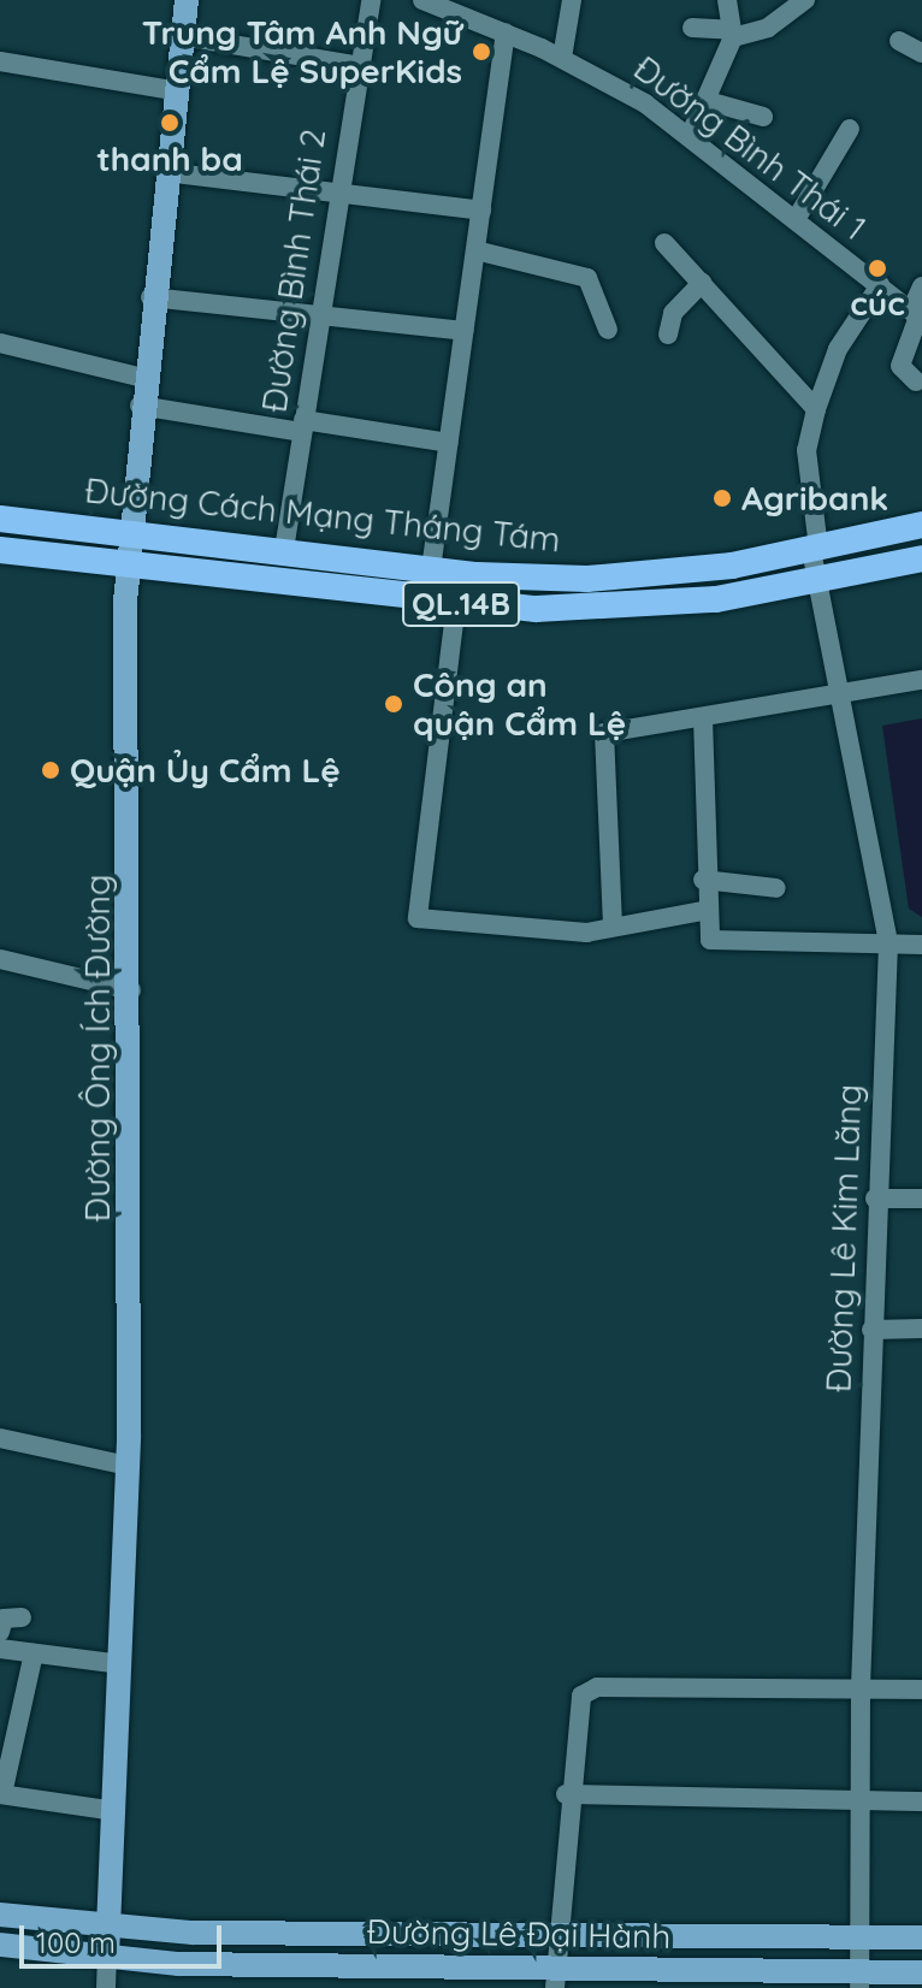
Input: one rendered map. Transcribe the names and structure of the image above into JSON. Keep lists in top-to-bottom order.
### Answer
{
  "streets": {
    "highway": ["Đường Cách Mạng Tháng Tám", "QL.14B"],
    "main road": ["Đường Ông Ích Đường", "Đường Lê Đại Hành"],
    "street": ["Đường Bình Thái 1", "Đường Bình Thái 2", "Đường Lê Kim Lăng"]
  },
  "crossings": [
    ["Đường Bình Thái 1", "Đường Lê Kim Lăng"],
    ["Đường Bình Thái 2", "Đường Cách Mạng Tháng Tám"],
    ["Đường Cách Mạng Tháng Tám", "Đường Ông Ích Đường"],
    ["Đường Cách Mạng Tháng Tám", "Đường Lê Kim Lăng"],
    ["Đường Ông Ích Đường", "Đường Lê Đại Hành"],
    ["Đường Lê Kim Lăng", "Đường Lê Đại Hành"]
  ],
  "places": [
    "Trung Tâm Anh Ngữ Cẩm Lệ SuperKids",
    "thanh ba",
    "cúc",
    "Agribank",
    "Công an quận Cẩm Lệ",
    "Quận Ủy Cẩm Lệ"
  ],
  "scale_bar": "100 m"
}
